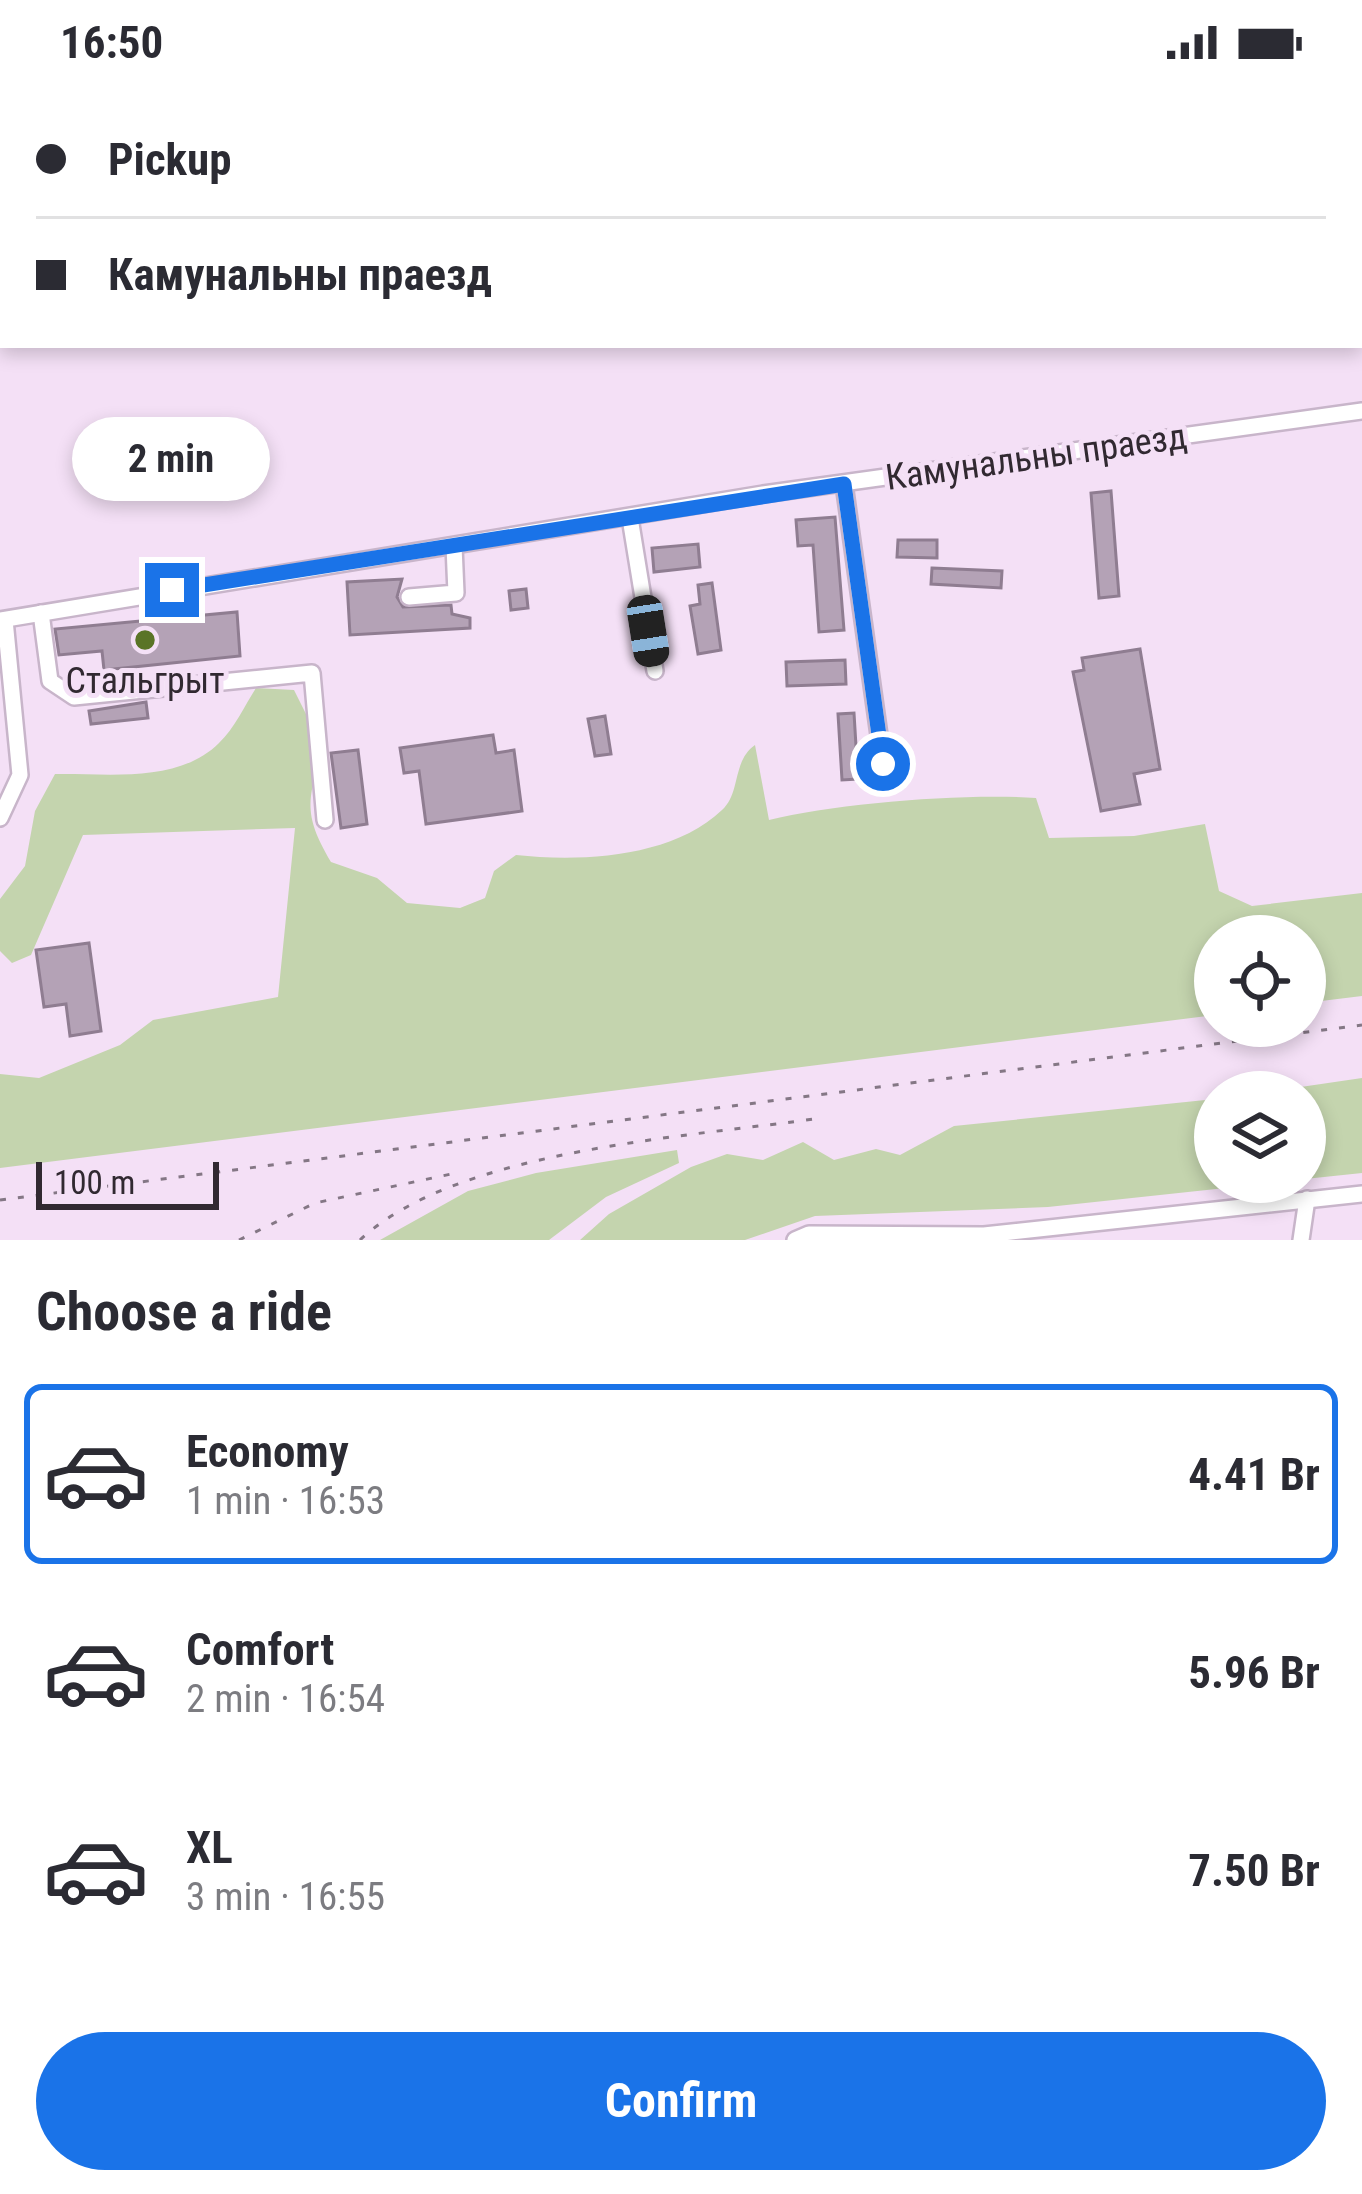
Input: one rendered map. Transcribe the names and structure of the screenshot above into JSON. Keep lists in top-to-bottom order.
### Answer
{
  "streets": {
    "street": ["Камунальны праезд"]
  },
  "places": ["Стальгрыт"],
  "scale_bar": "100 m",
  "page": {
    "status": "16:50",
    "banner": ["Pickup", "Камунальны праезд"],
    "bubble": "2 min",
    "scale": "100 m",
    "heading": "Choose a ride",
    "list": [
      {
        "name": "Economy",
        "note": "1 min · 16:53",
        "value": "4.41 Br"
      },
      {
        "name": "Comfort",
        "note": "2 min · 16:54",
        "value": "5.96 Br"
      },
      {
        "name": "XL",
        "note": "3 min · 16:55",
        "value": "7.50 Br"
      }
    ],
    "buttons": "Confirm"
  }
}
